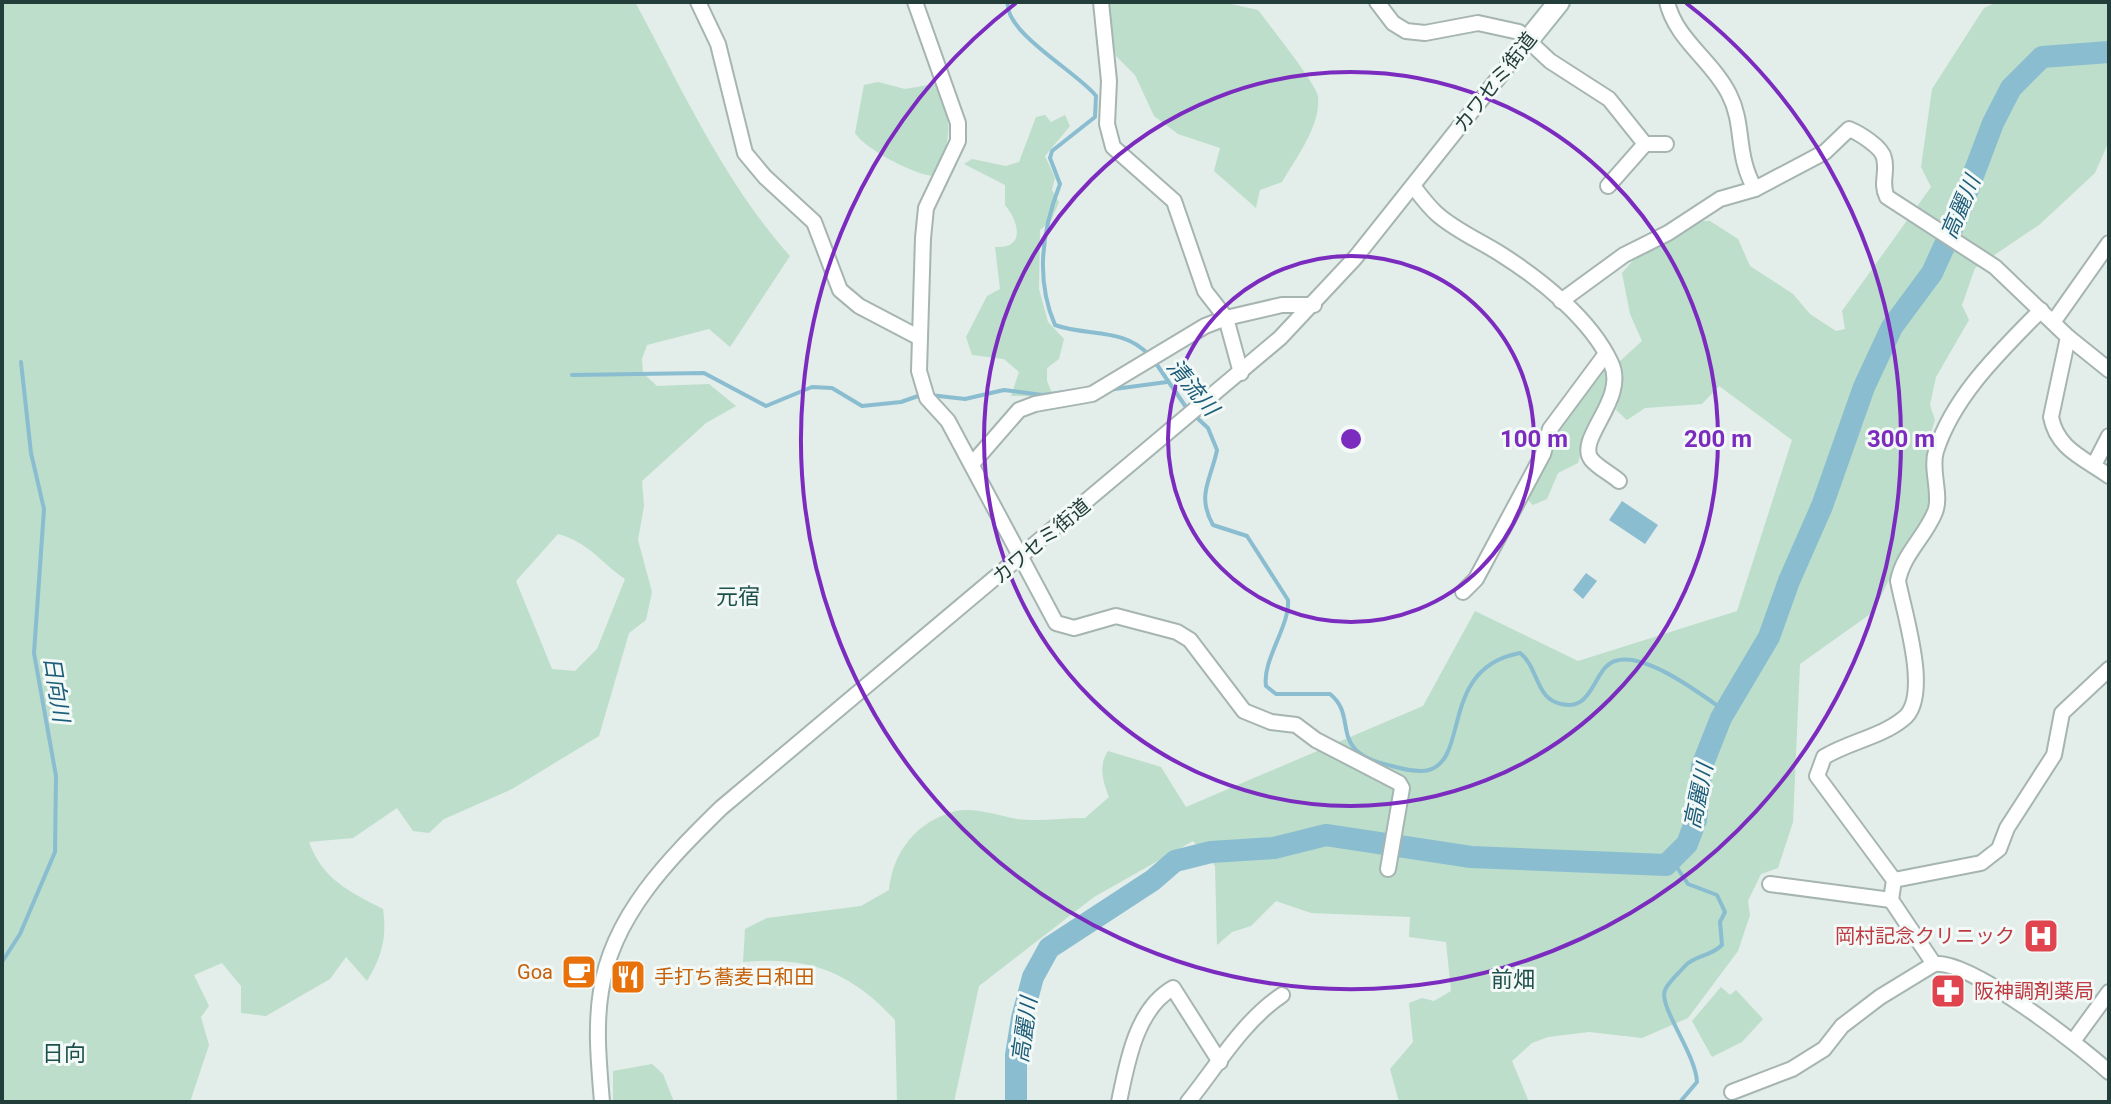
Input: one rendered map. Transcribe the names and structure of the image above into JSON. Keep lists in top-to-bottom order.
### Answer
{
  "streets": {
    "street": ["カワセミ街道"]
  },
  "districts": ["元宿", "前畑", "日向"],
  "water": ["高麗川", "清流川", "日向川"],
  "places": {
    "hospital": ["岡村記念クリニック"],
    "cafe": ["Goa"],
    "restaurant": ["手打ち蕎麦日和田"],
    "pharmacy": ["阪神調剤薬局"]
  },
  "rings": ["100 m", "200 m", "300 m"]
}
